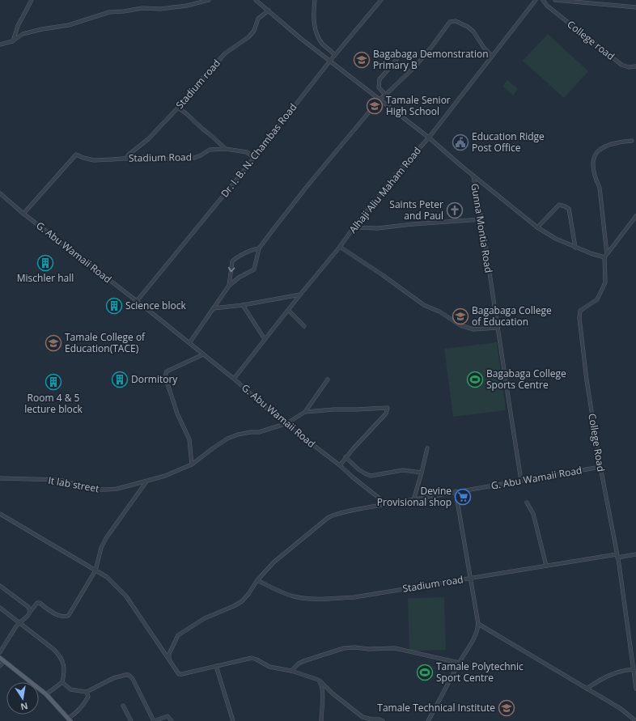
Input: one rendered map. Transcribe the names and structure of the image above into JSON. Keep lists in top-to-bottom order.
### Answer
{
  "streets": {
    "street": [
      "College road",
      "Stadium road",
      "Dr. I. B. N. Chambas Road",
      "Stadium Road",
      "Alhaji Aliu Maham Road",
      "Gunna Montia Road",
      "G. Abu Wamaii Road",
      "College Road",
      "It lab street"
    ]
  },
  "crossings": [
    ["Stadium road", "Stadium Road"],
    ["Stadium road", "Gunna Montia Road"],
    ["Stadium road", "College Road"],
    ["Dr. I. B. N. Chambas Road", "Stadium Road"],
    ["Dr. I. B. N. Chambas Road", "Gunna Montia Road"],
    ["Dr. I. B. N. Chambas Road", "G. Abu Wamaii Road"],
    ["Stadium Road", "G. Abu Wamaii Road"],
    ["Alhaji Aliu Maham Road", "Gunna Montia Road"],
    ["Alhaji Aliu Maham Road", "G. Abu Wamaii Road"],
    ["Gunna Montia Road", "G. Abu Wamaii Road"],
    ["G. Abu Wamaii Road", "College Road"],
    ["G. Abu Wamaii Road", "It lab street"]
  ],
  "places": {
    "school or university": [
      "Bagabaga Demonstration Primary B",
      "Tamale Senior High School",
      "Bagabaga College of Education",
      "Tamale College of Education(TACE)",
      "Tamale Technical Institute"
    ],
    "public building": ["Education Ridge Post Office"],
    "church": ["Saints Peter and Paul"],
    "building": [
      "Mischler hall",
      "Science block",
      "Dormitory",
      "Room 4 & 5 lecture block"
    ],
    "sports": ["Bagabaga College Sports Centre", "Tamale Polytechnic Sport Centre"],
    "supermarket": ["Devine Provisional shop"]
  },
  "north": "bottom"
}
